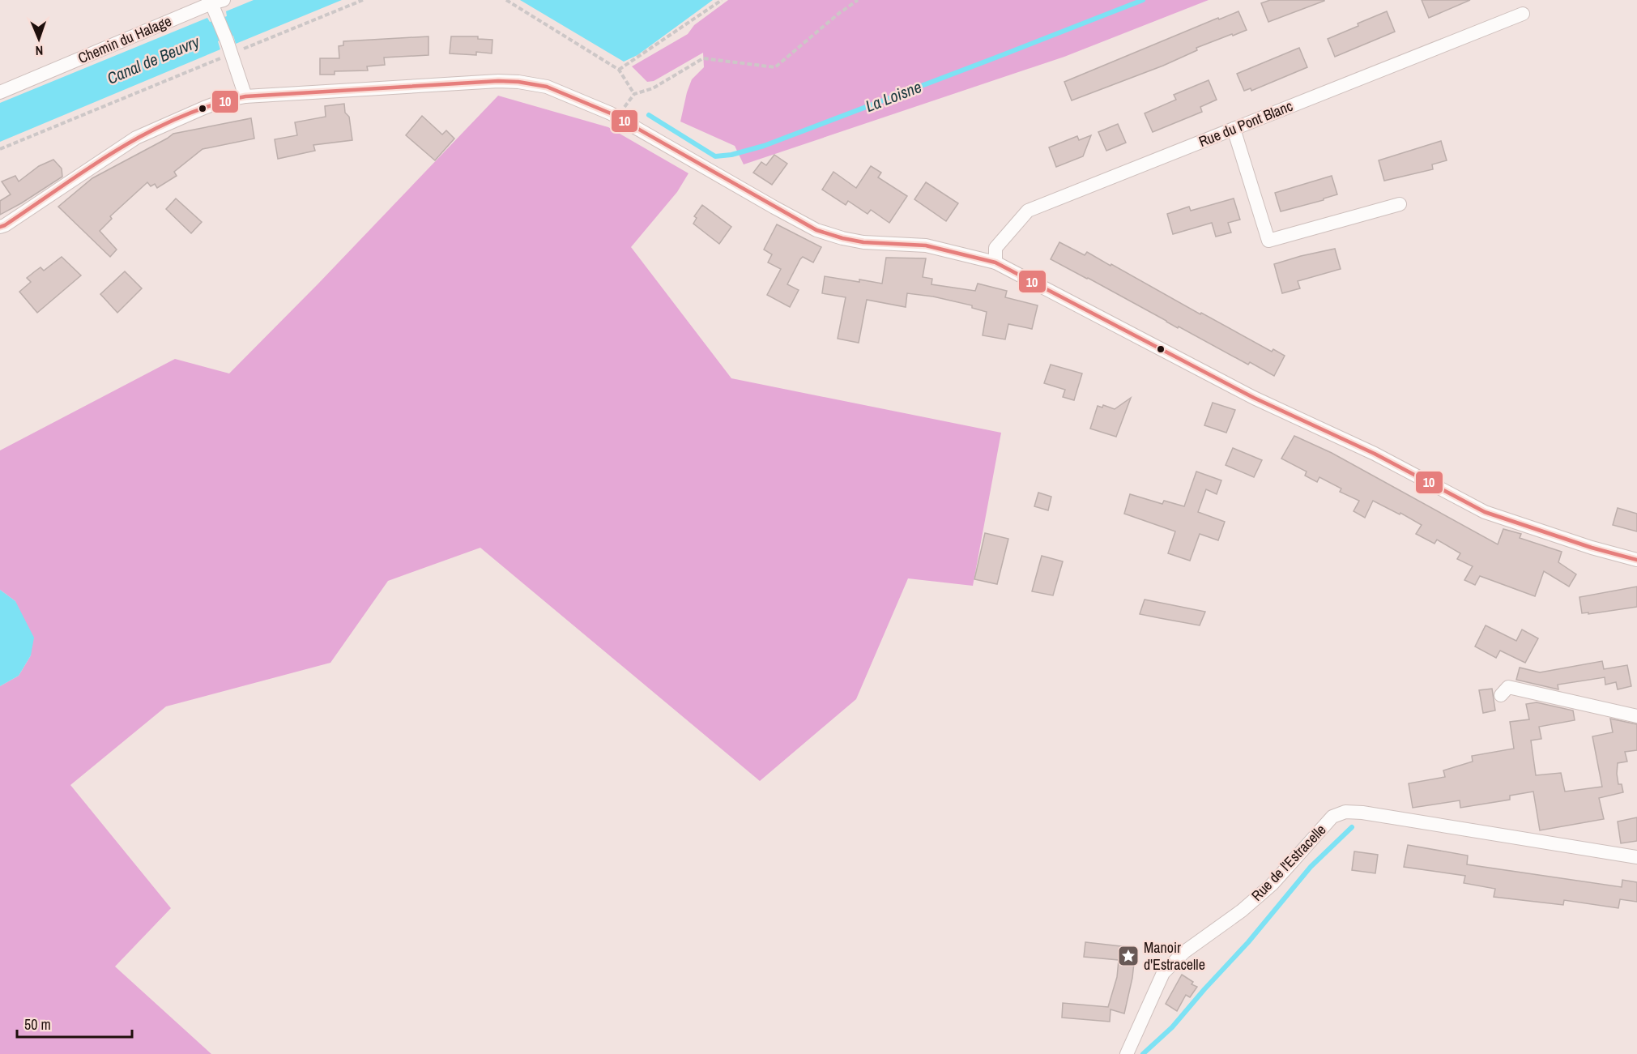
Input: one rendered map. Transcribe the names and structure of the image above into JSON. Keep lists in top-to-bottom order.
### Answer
{
  "streets": {
    "street": ["Chemin du Halage", "Rue du Pont Blanc", "Rue de l'Estracelle"]
  },
  "water": ["Canal de Beuvry", "La Loisne"],
  "places": {
    "place": ["Manoir d'Estracelle"]
  },
  "lines": ["transit line 10"],
  "scale_bar": "50 m",
  "north": "bottom"
}
